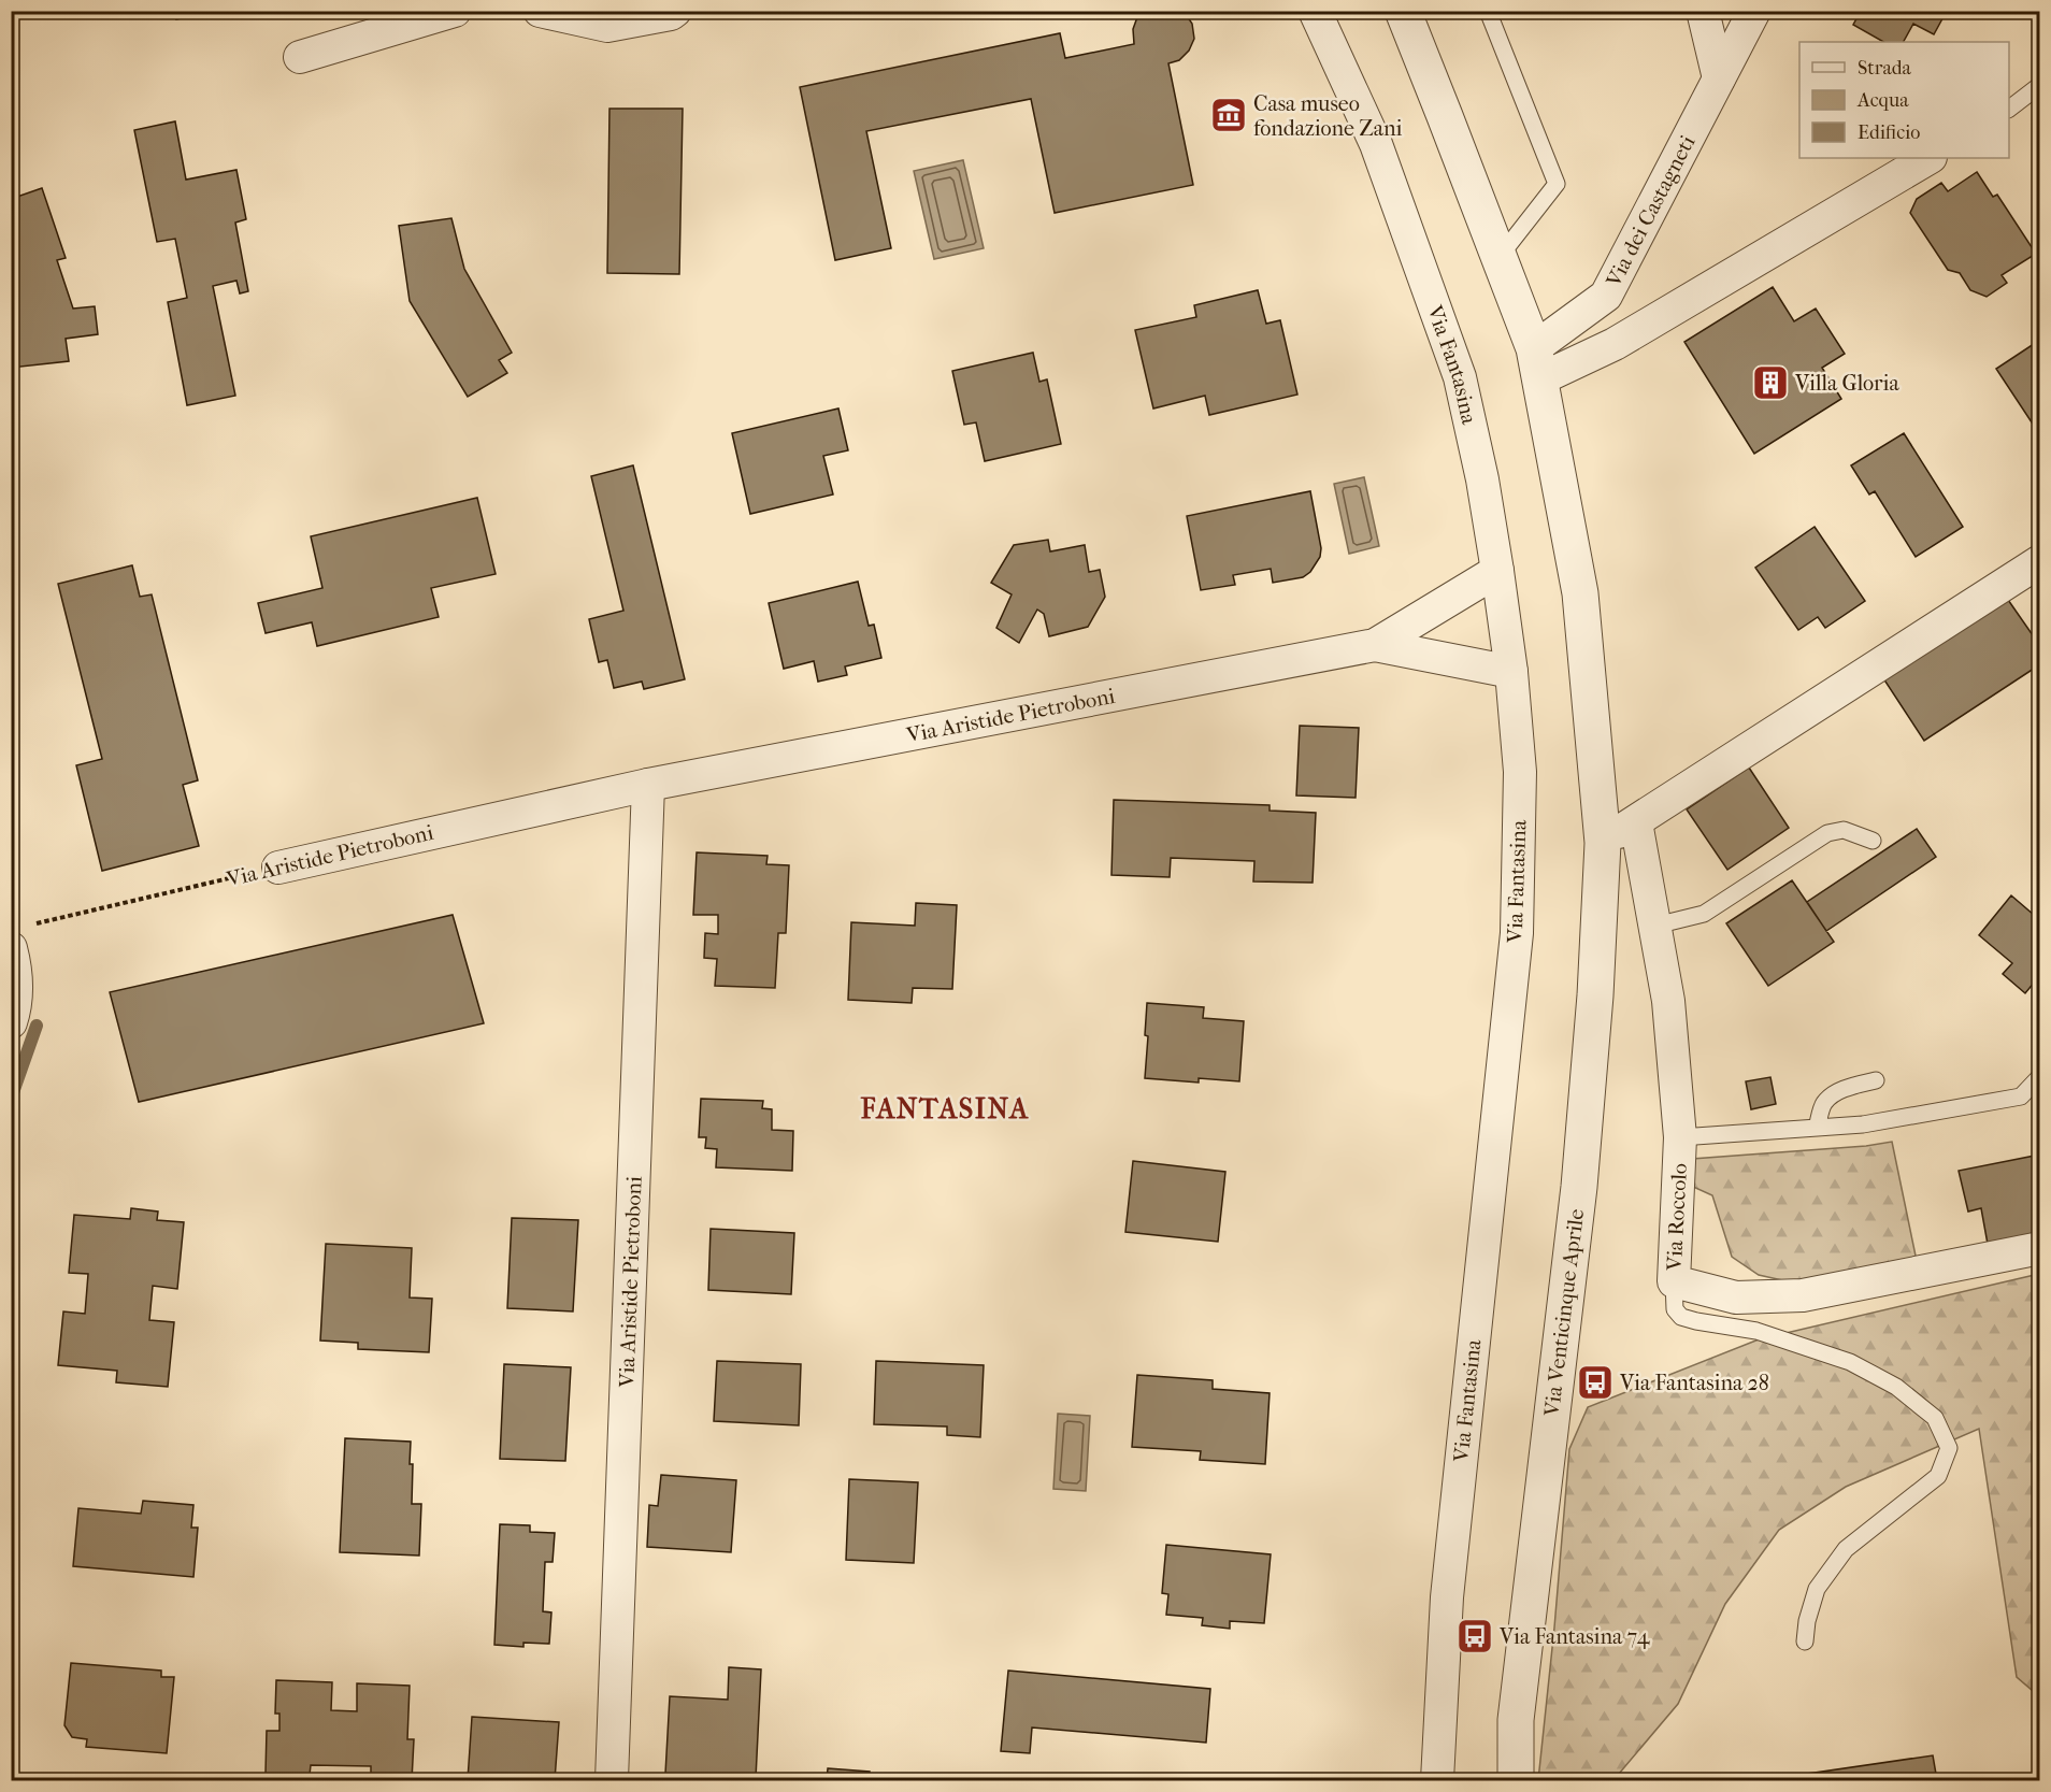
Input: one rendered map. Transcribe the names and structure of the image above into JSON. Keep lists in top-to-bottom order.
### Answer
{
  "streets": {
    "street": [
      "Via dei Castagneti",
      "Via Fantasina",
      "Via Aristide Pietroboni",
      "Via Roccolo",
      "Via Venticinque Aprile"
    ]
  },
  "crossings": [
    ["Via Fantasina", "Via Aristide Pietroboni"]
  ],
  "districts": ["FANTASINA"],
  "places": {
    "museum": ["Casa museo fondazione Zani"],
    "building": ["Villa Gloria"],
    "bus stop": ["Via Fantasina 28", "Via Fantasina 74"]
  },
  "legend": ["Strada", "Acqua", "Edificio"]
}
